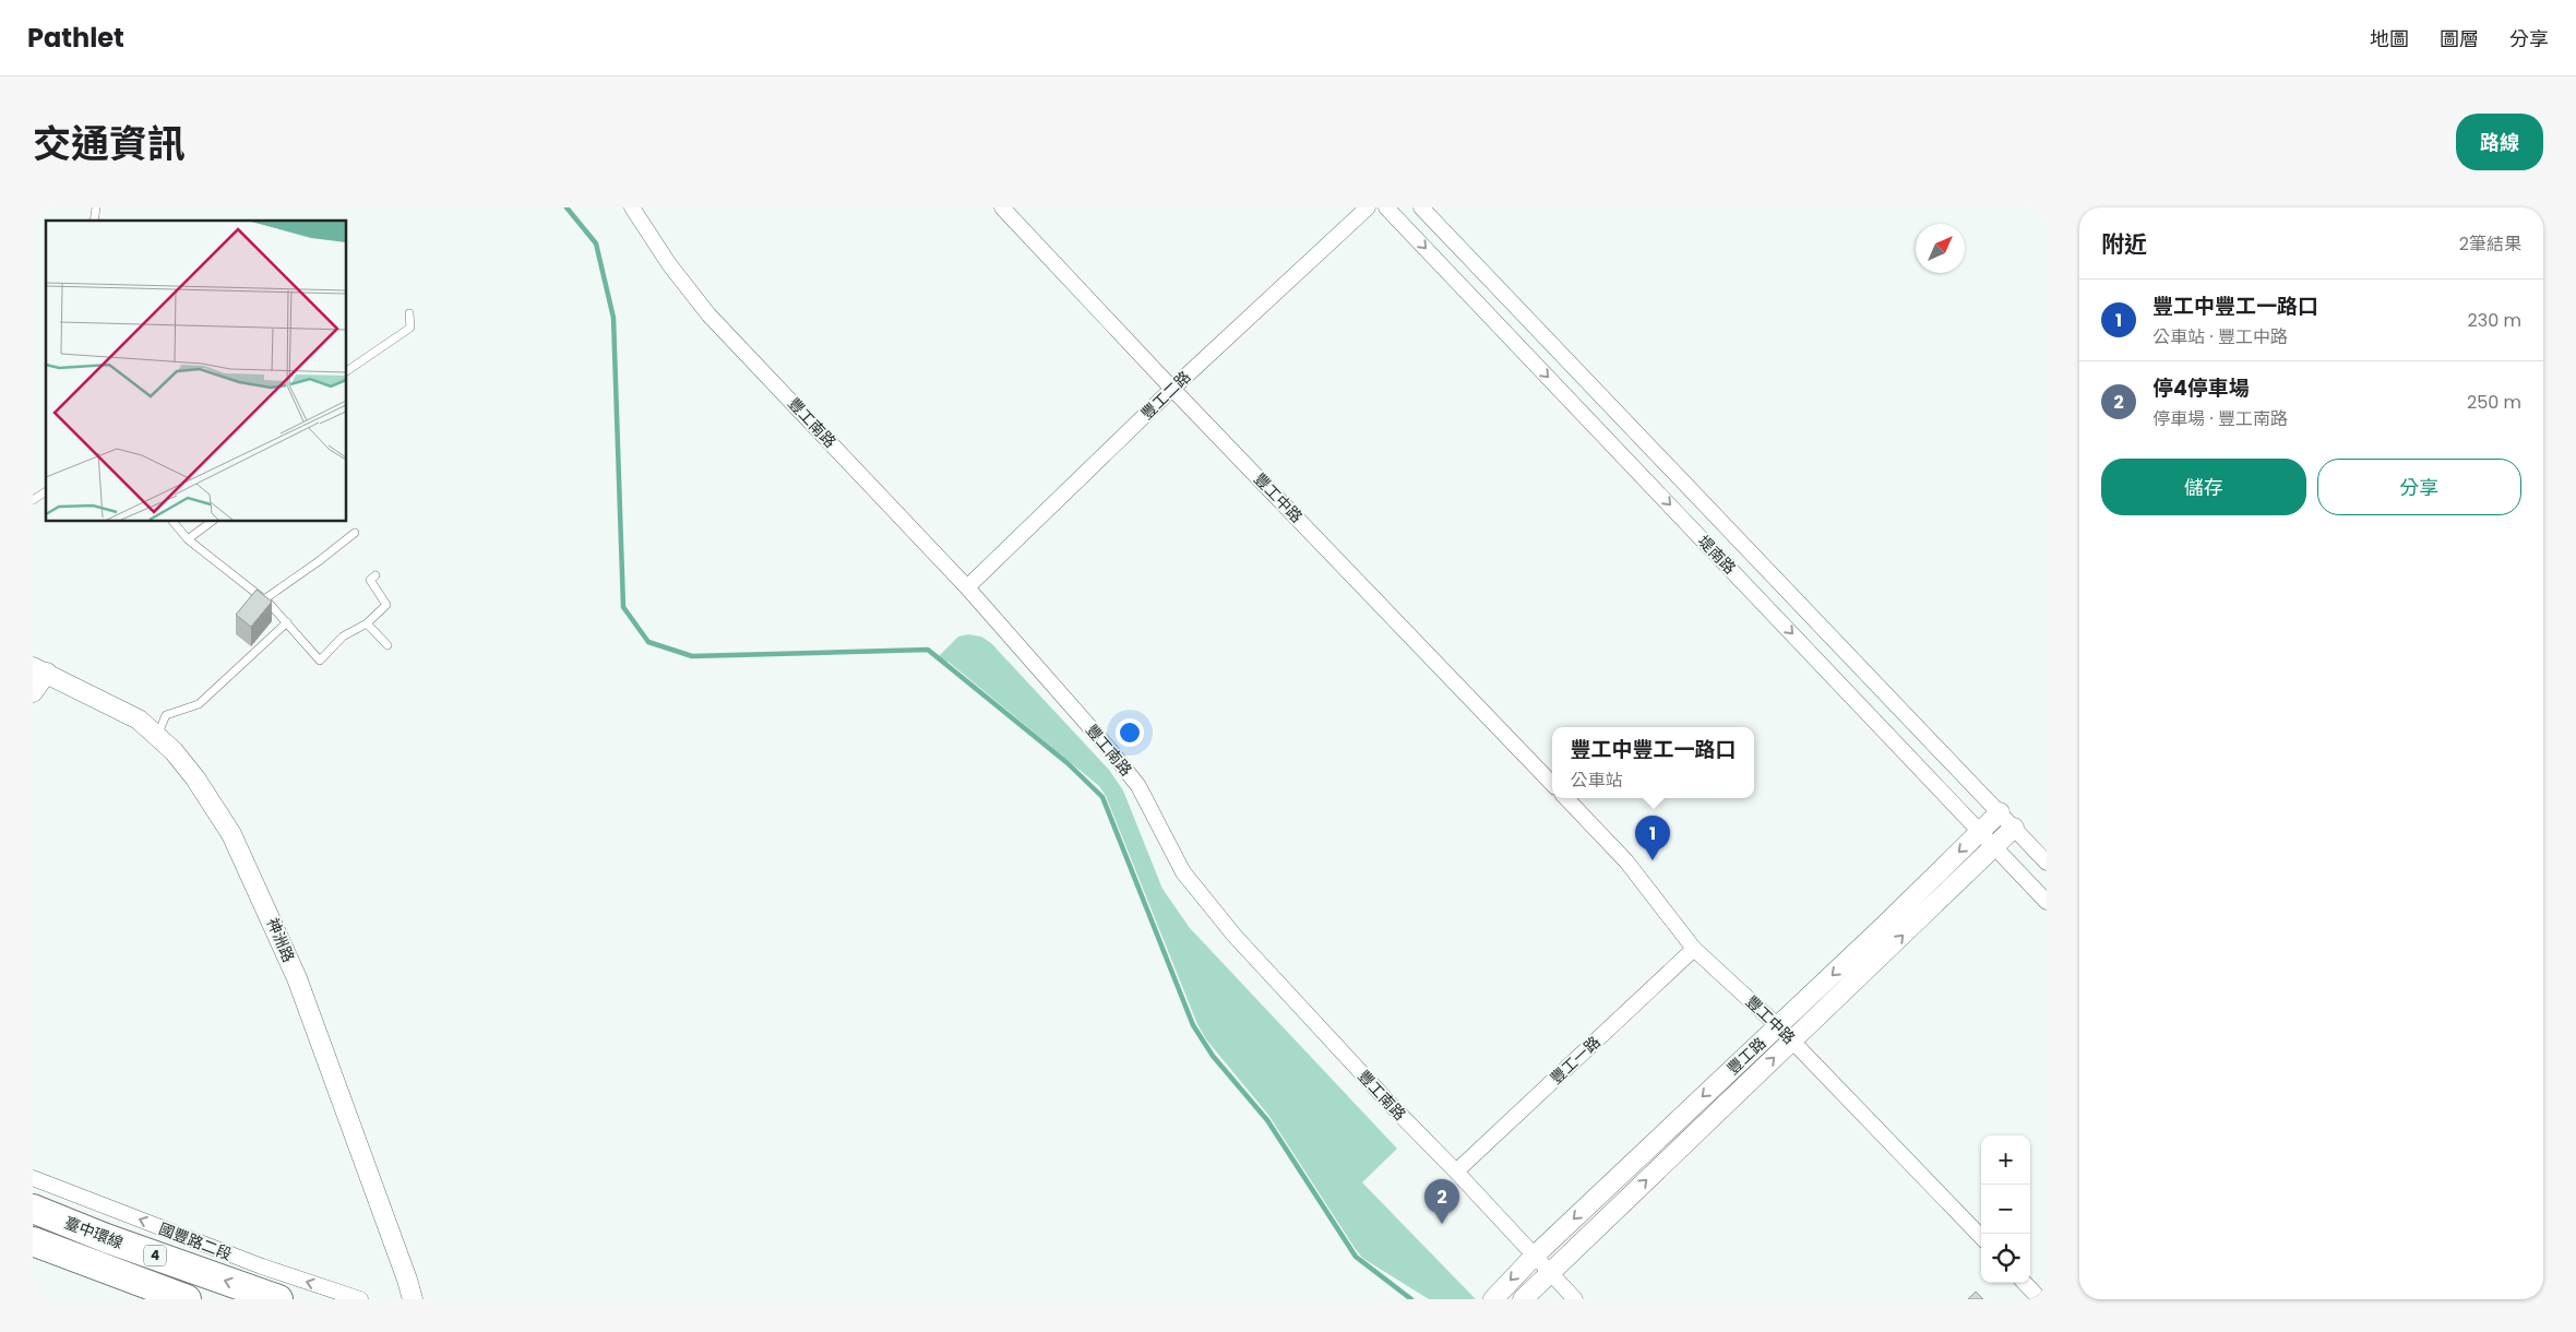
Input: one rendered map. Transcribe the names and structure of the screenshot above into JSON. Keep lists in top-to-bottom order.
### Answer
{
  "streets": {
    "highway": ["臺中環線", "4"],
    "street": [
      "豐工二路",
      "豐工南路",
      "豐工中路",
      "堤南路",
      "神洲路",
      "豐工路",
      "豐工一路",
      "國豐路二段"
    ]
  },
  "crossings": [
    ["豐工二路", "豐工南路"],
    ["豐工二路", "豐工中路"],
    ["豐工南路", "豐工路"],
    ["豐工南路", "豐工一路"],
    ["豐工中路", "豐工路"],
    ["豐工中路", "豐工一路"],
    ["堤南路", "豐工路"]
  ],
  "north": "top right",
  "page": {
    "header": "Pathlet",
    "nav": ["地圖", "圖層", "分享"],
    "title": "交通資訊",
    "buttons": [
      "路線",
      ["儲存", "分享"]
    ],
    "heading": ["附近", "2筆結果"],
    "list": [
      {
        "mark": "1",
        "name": "豐工中豐工一路口",
        "note": "公車站 · 豐工中路",
        "value": "230 m"
      },
      {
        "mark": "2",
        "name": "停4停車場",
        "note": "停車場 · 豐工南路",
        "value": "250 m"
      }
    ],
    "popup": ["豐工中豐工一路口", "公車站"],
    "pins": ["1", "2"],
    "map_buttons": ["+", "−"]
  }
}
